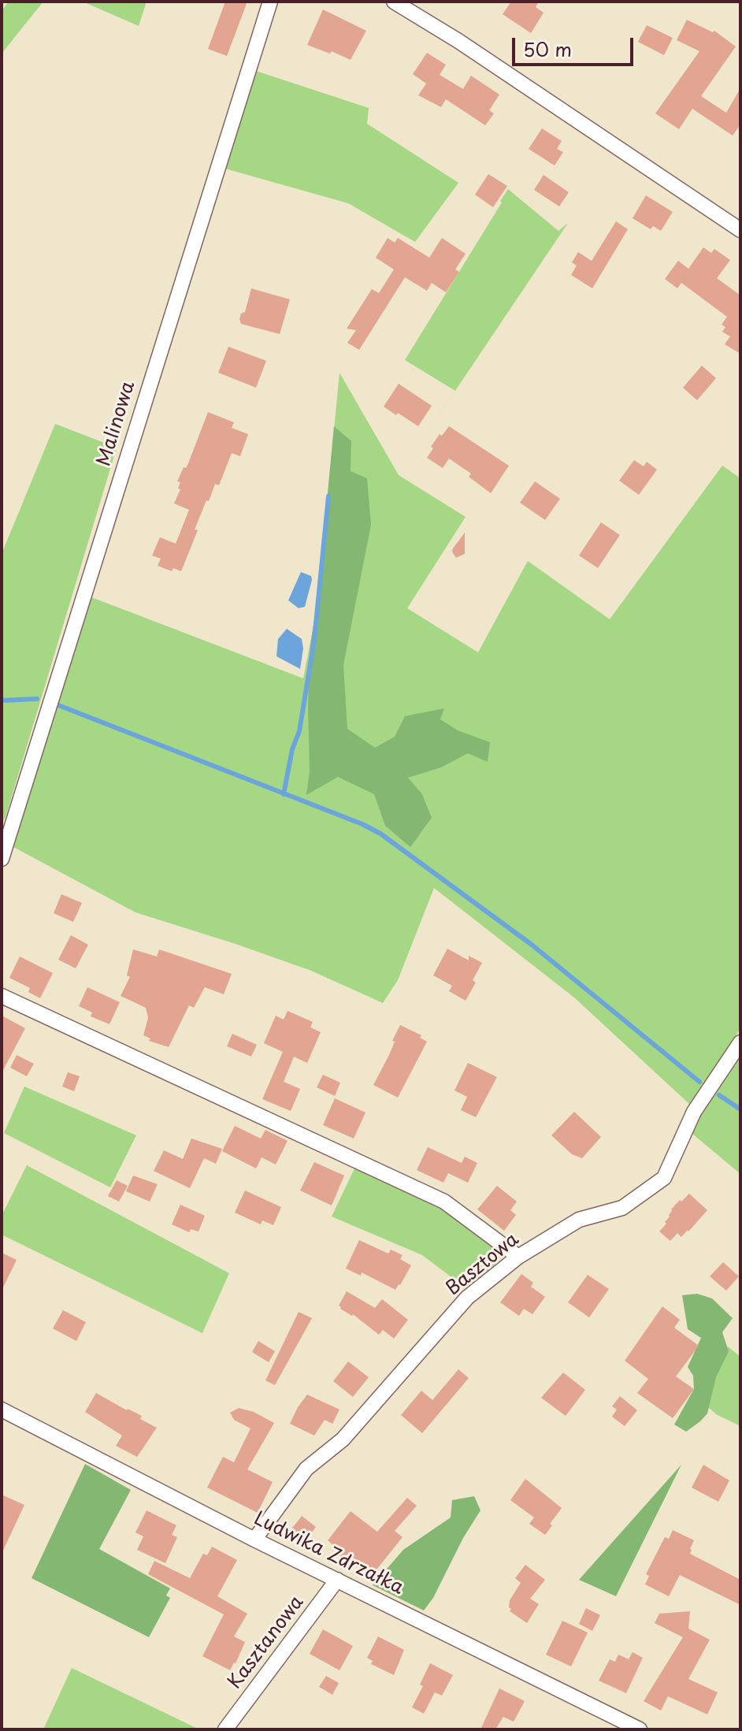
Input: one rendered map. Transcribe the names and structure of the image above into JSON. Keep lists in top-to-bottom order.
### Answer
{
  "streets": {
    "street": [
      "Malinowa",
      "Basztowa",
      "Ludwika Zdrzałka",
      "Kasztanowa"
    ]
  },
  "crossings": [
    ["Basztowa", "Ludwika Zdrzałka"],
    ["Ludwika Zdrzałka", "Kasztanowa"]
  ],
  "scale_bar": "50 m"
}
